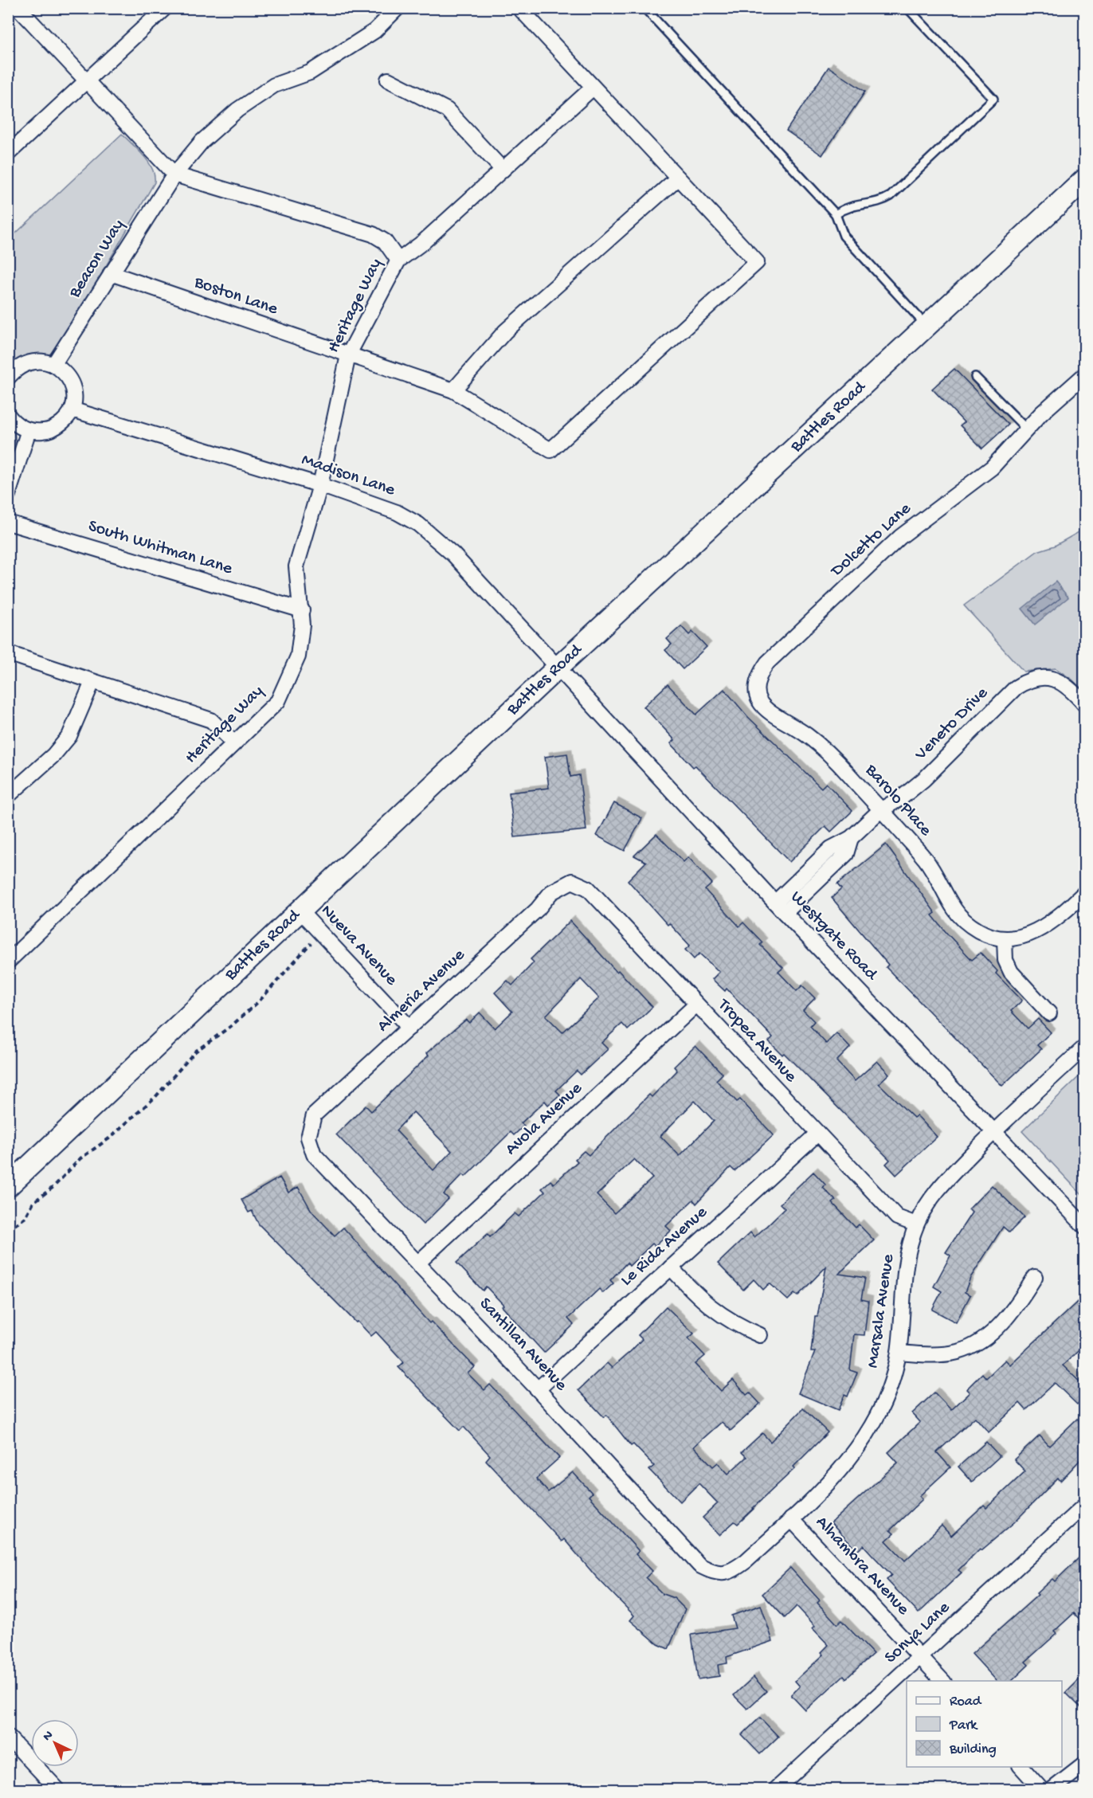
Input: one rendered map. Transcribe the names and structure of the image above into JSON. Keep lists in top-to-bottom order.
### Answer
{
  "streets": {
    "street": [
      "Beacon Way",
      "Boston Lane",
      "Heritage Way",
      "Battles Road",
      "Madison Lane",
      "Dolcetto Lane",
      "South Whitman Lane",
      "Veneto Drive",
      "Barolo Place",
      "Westgate Road",
      "Nueva Avenue",
      "Almeria Avenue",
      "Tropea Avenue",
      "Avola Avenue",
      "Le Rida Avenue",
      "Marsala Avenue",
      "Santillan Avenue",
      "Alhambra Avenue",
      "Sonya Lane"
    ]
  },
  "crossings": [
    ["Beacon Way", "Boston Lane"],
    ["Boston Lane", "Heritage Way"],
    ["Heritage Way", "Madison Lane"],
    ["Heritage Way", "South Whitman Lane"],
    ["Battles Road", "Madison Lane"],
    ["Battles Road", "Westgate Road"],
    ["Battles Road", "Nueva Avenue"],
    ["Madison Lane", "Westgate Road"],
    ["Dolcetto Lane", "Barolo Place"],
    ["Veneto Drive", "Barolo Place"],
    ["Veneto Drive", "Westgate Road"],
    ["Westgate Road", "Marsala Avenue"],
    ["Nueva Avenue", "Almeria Avenue"],
    ["Almeria Avenue", "Tropea Avenue"],
    ["Almeria Avenue", "Santillan Avenue"],
    ["Tropea Avenue", "Avola Avenue"],
    ["Tropea Avenue", "Le Rida Avenue"],
    ["Tropea Avenue", "Marsala Avenue"],
    ["Avola Avenue", "Santillan Avenue"],
    ["Le Rida Avenue", "Santillan Avenue"],
    ["Marsala Avenue", "Santillan Avenue"],
    ["Marsala Avenue", "Alhambra Avenue"],
    ["Alhambra Avenue", "Sonya Lane"]
  ],
  "legend": ["Road", "Park", "Building"],
  "north": "top left"
}
